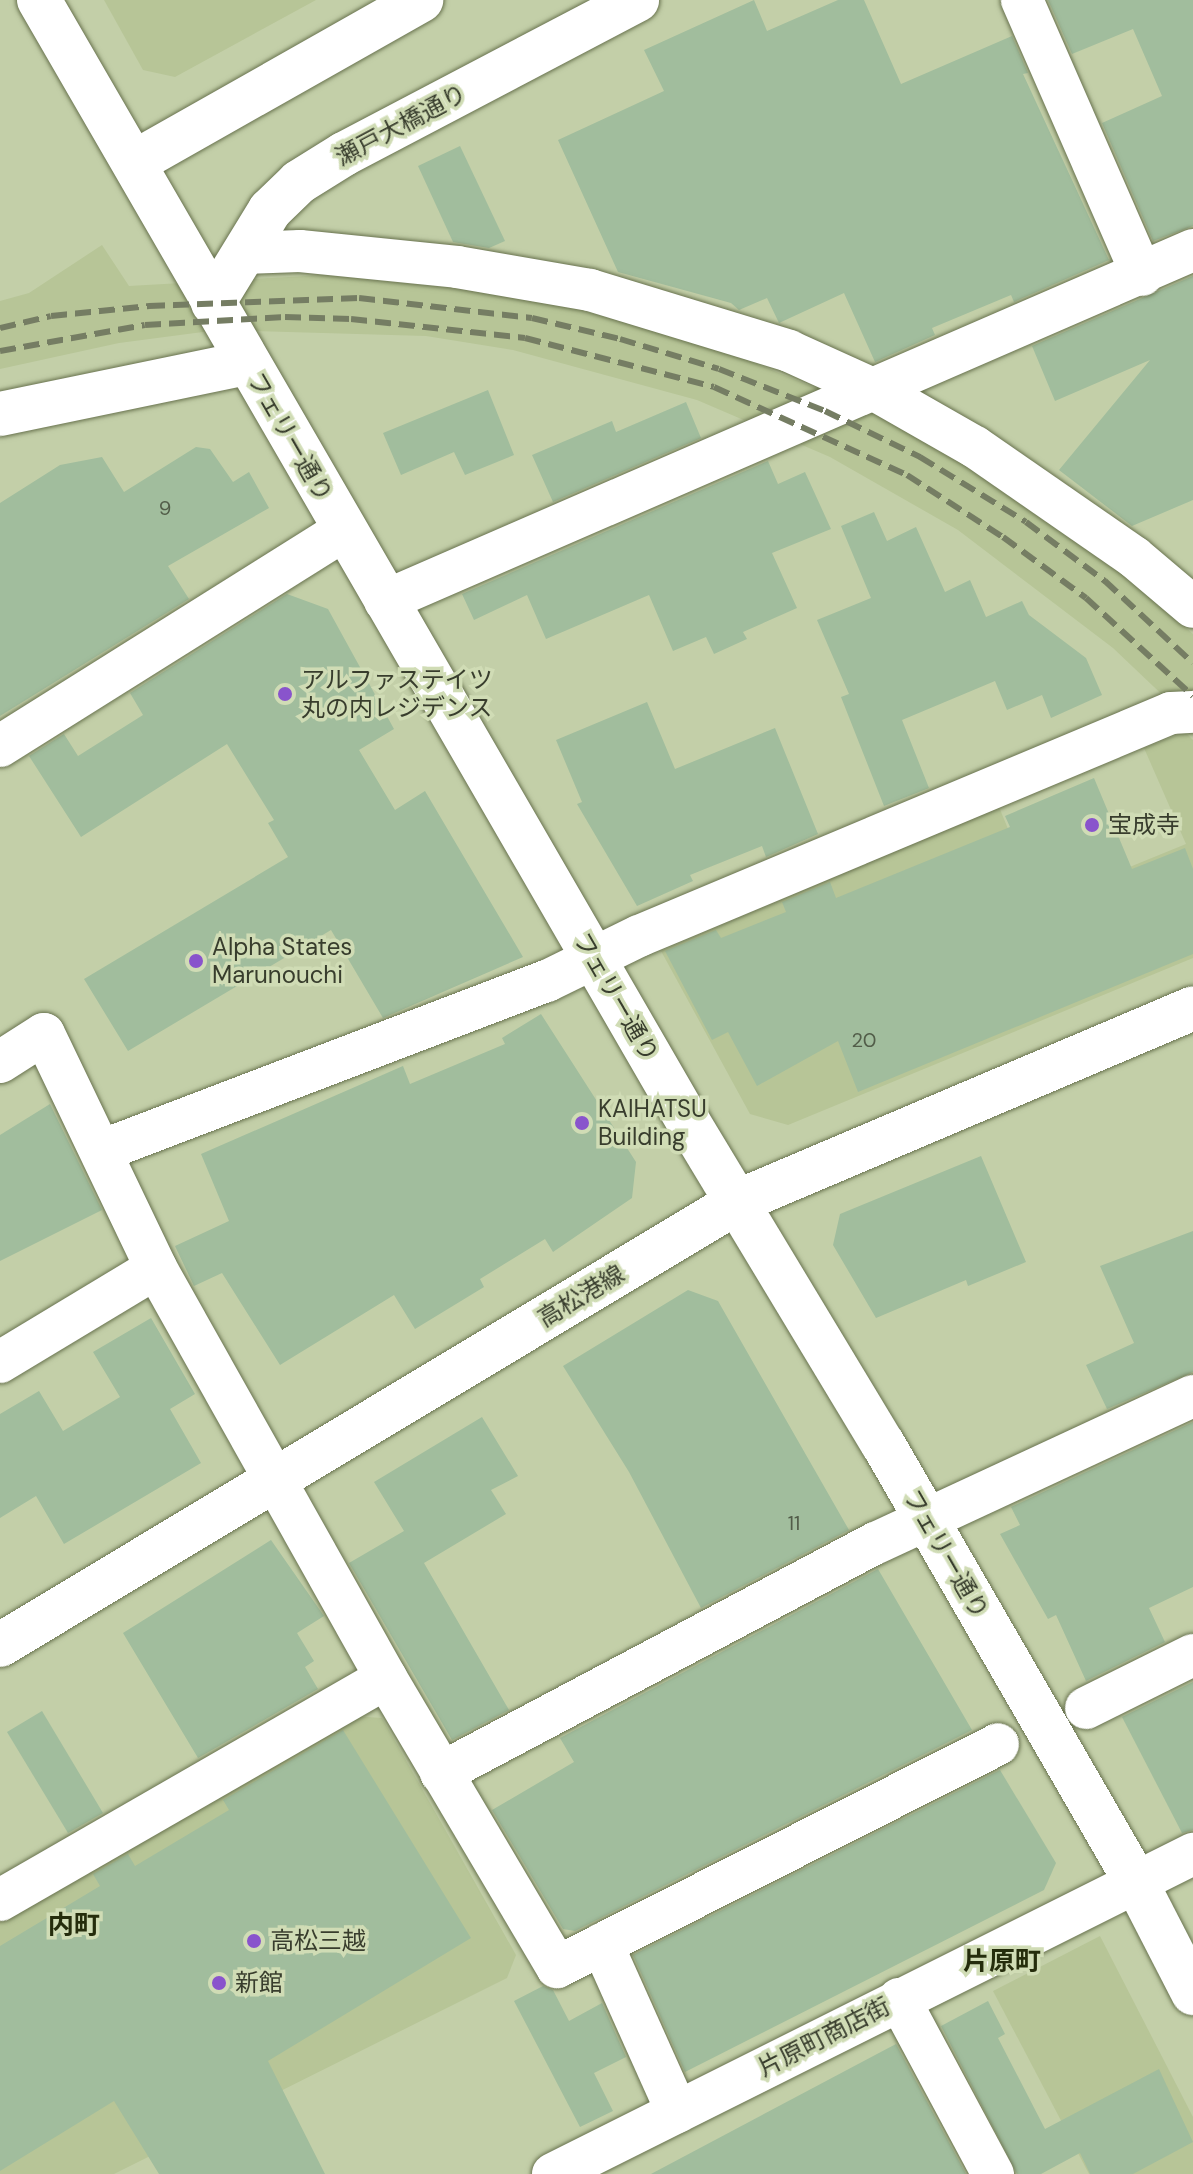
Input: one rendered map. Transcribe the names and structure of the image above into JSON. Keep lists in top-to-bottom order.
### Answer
{
  "streets": {
    "street": [
      "瀬戸大橋通り",
      "フェリー通り",
      "高松港線",
      "片原町商店街"
    ]
  },
  "crossings": [
    ["瀬戸大橋通り", "フェリー通り"],
    ["フェリー通り", "高松港線"],
    ["フェリー通り", "片原町商店街"]
  ],
  "districts": ["内町", "片原町"],
  "places": [
    "アルファステイツ 丸の内レジデンス",
    "宝成寺",
    "Alpha States Marunouchi",
    "KAIHATSU Building",
    "高松三越",
    "新館"
  ],
  "house_numbers": ["9", "20", "11"]
}
